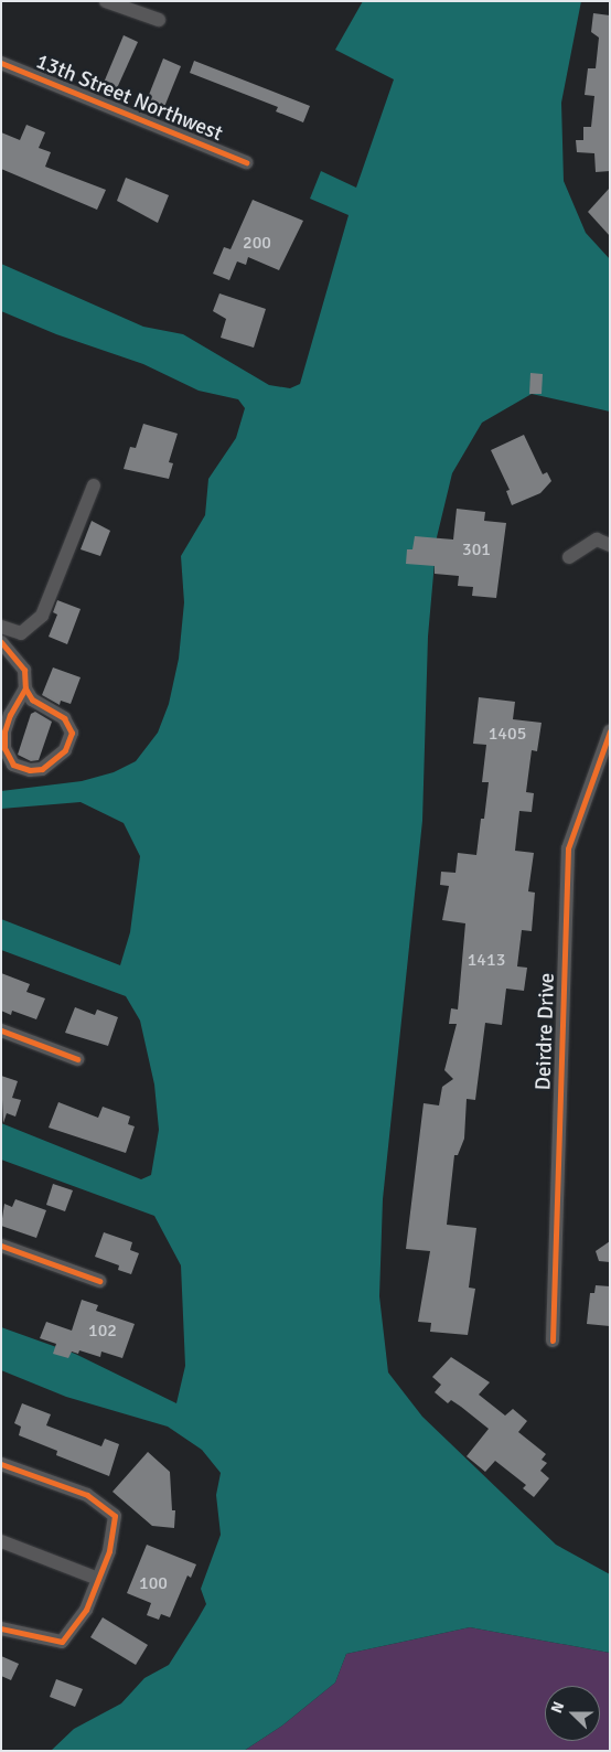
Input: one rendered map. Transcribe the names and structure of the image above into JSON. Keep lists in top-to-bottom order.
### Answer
{
  "streets": {
    "street": ["13th Street Northwest", "Deirdre Drive"]
  },
  "house_numbers": [
    "200",
    "301",
    "1405",
    "1413",
    "102",
    "100"
  ],
  "north": "left"
}
